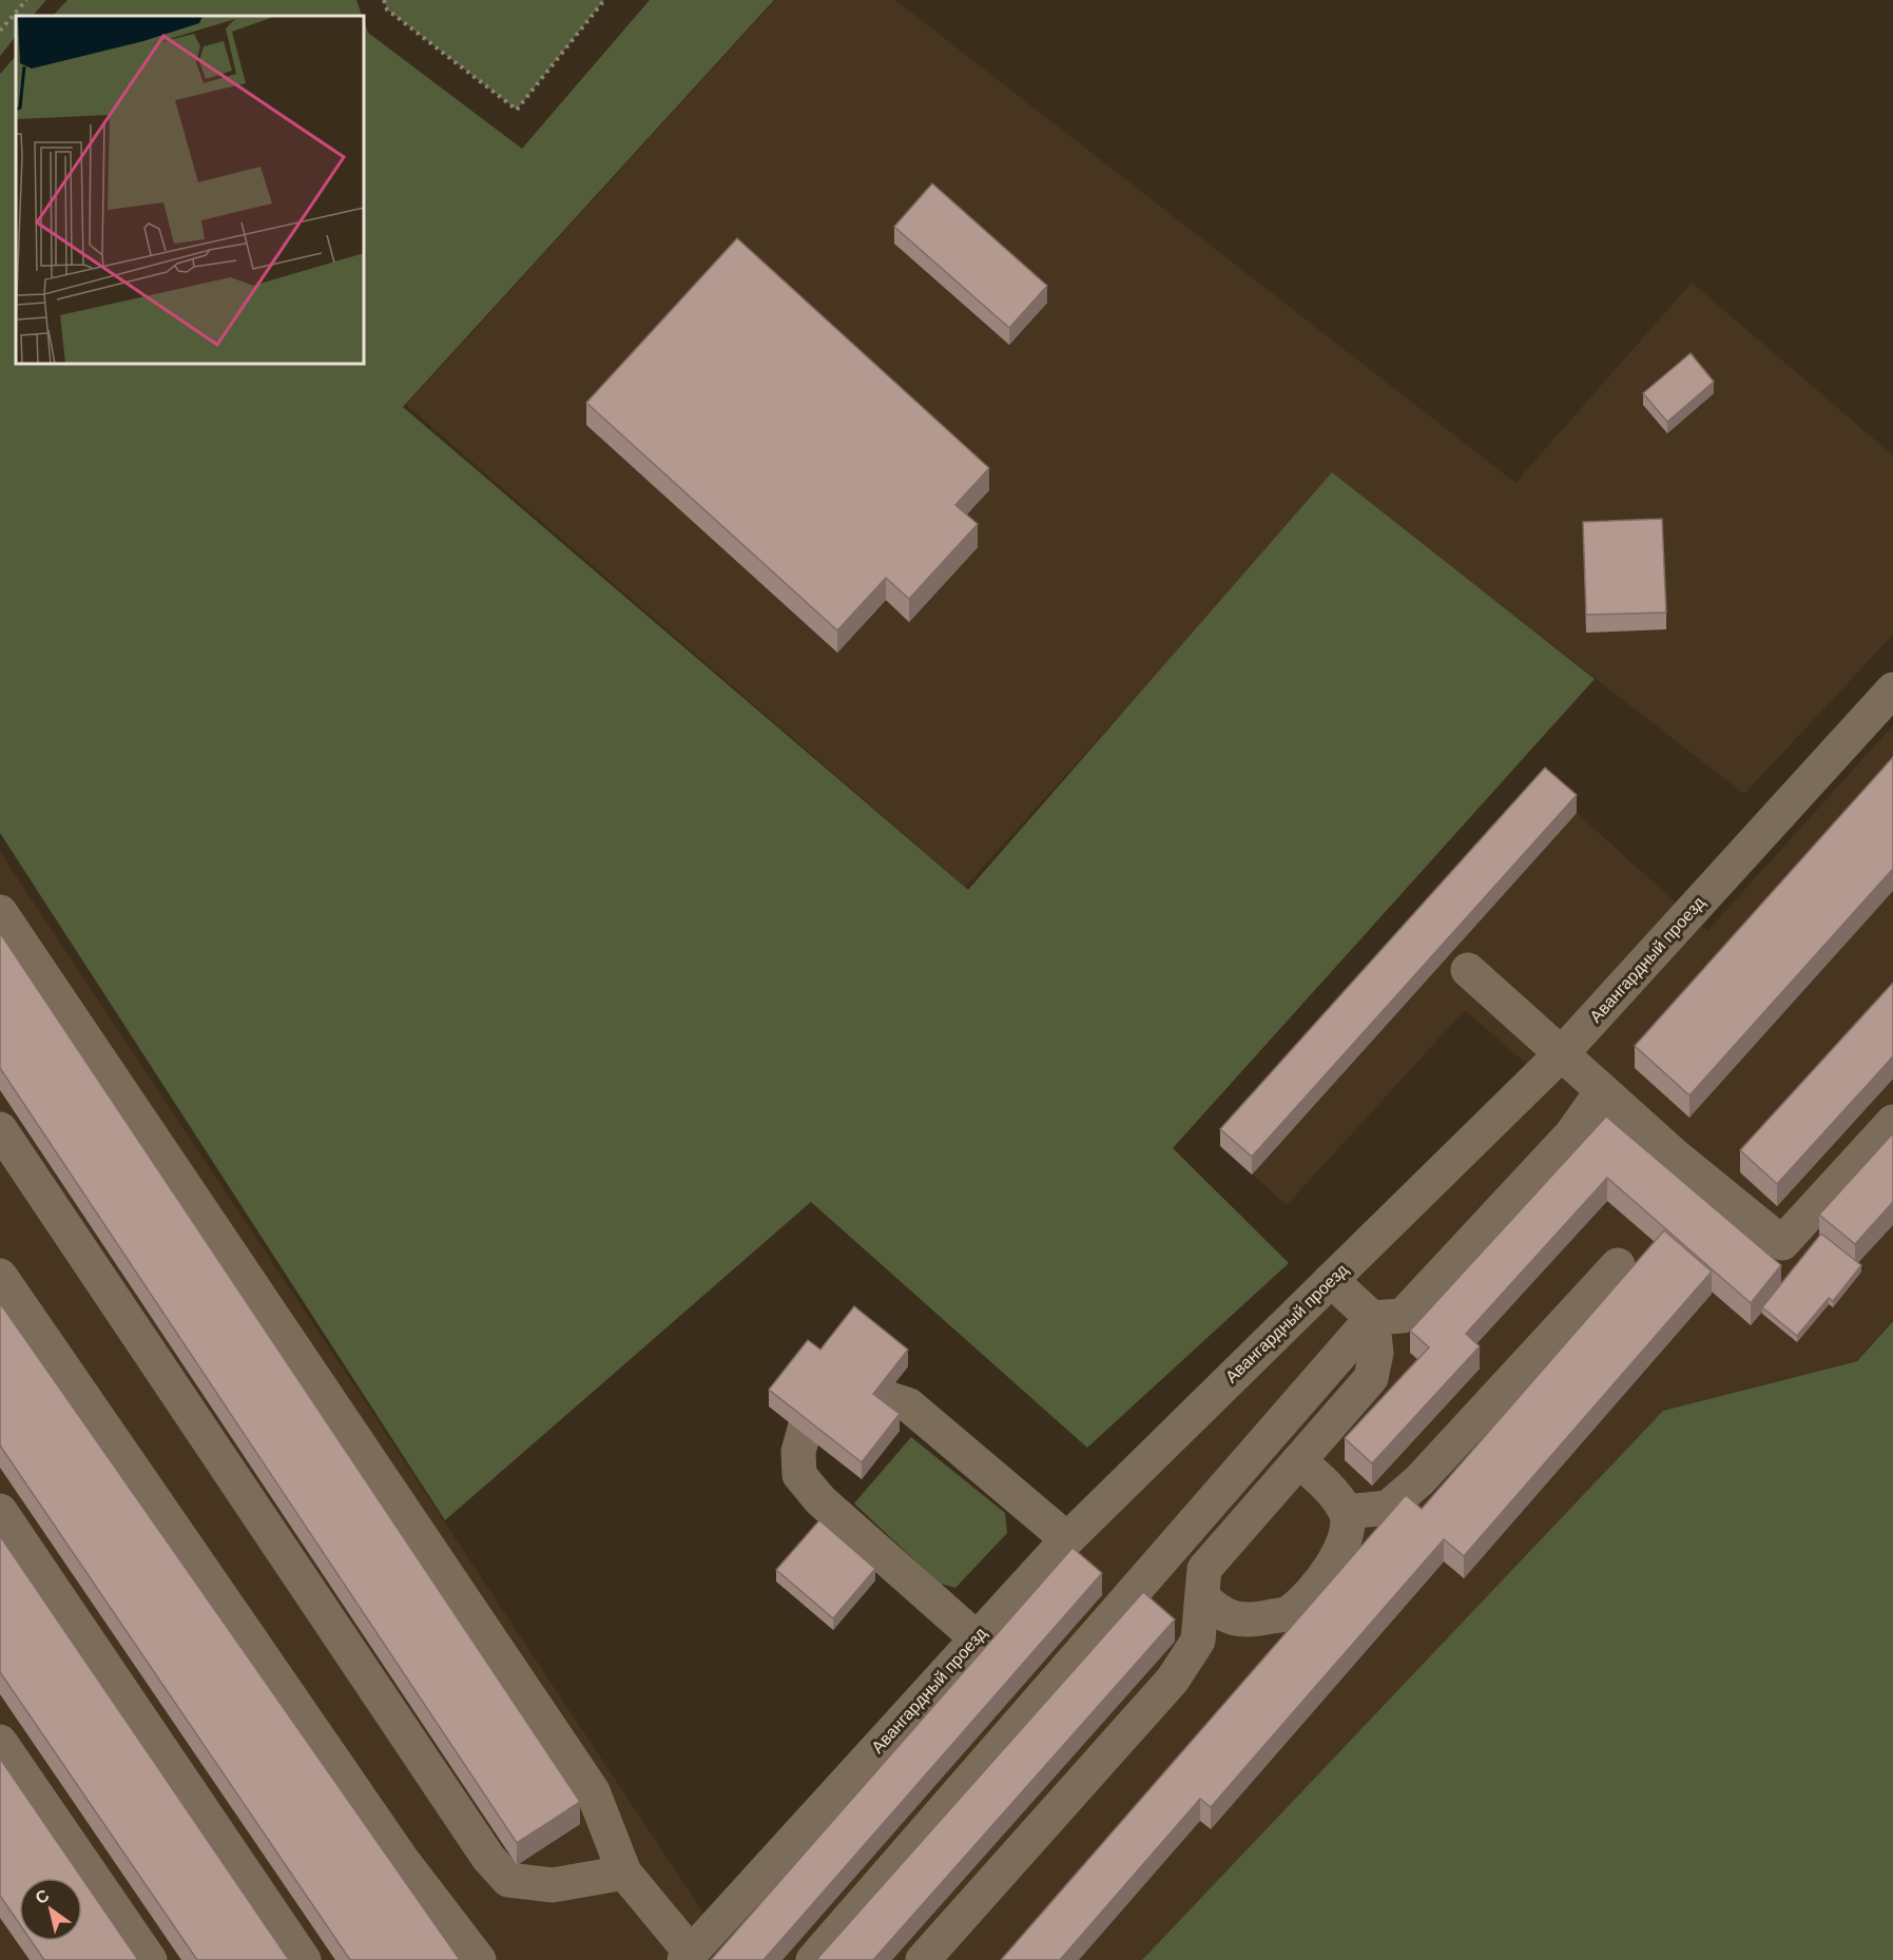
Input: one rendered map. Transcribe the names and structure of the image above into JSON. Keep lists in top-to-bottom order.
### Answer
{
  "streets": {
    "street": ["Авангардный проезд"]
  },
  "north": "top left"
}
